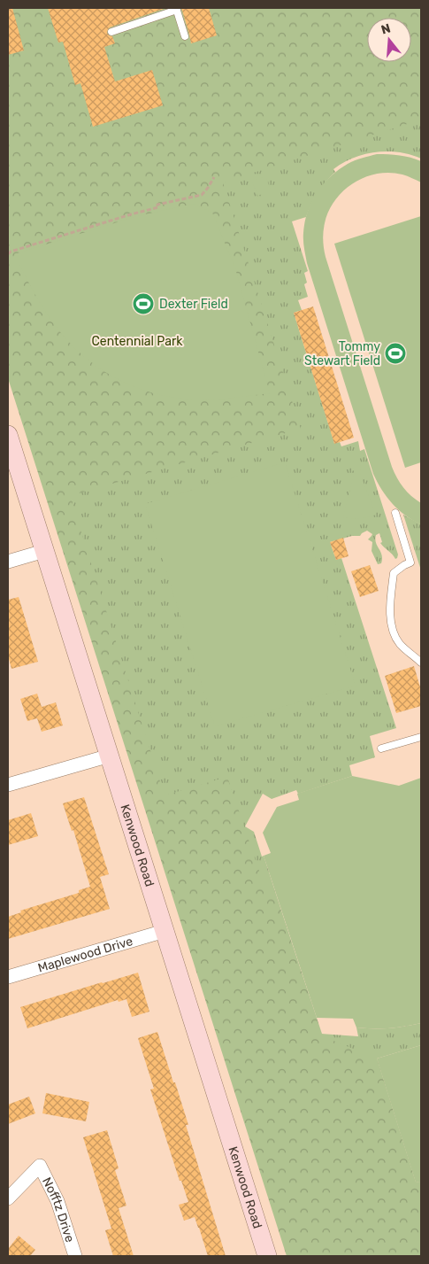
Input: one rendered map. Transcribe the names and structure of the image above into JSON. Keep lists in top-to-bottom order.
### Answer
{
  "streets": {
    "street": ["Kenwood Road", "Maplewood Drive", "Nofftz Drive"]
  },
  "crossings": [
    ["Kenwood Road", "Maplewood Drive"]
  ],
  "parks": ["Centennial Park"],
  "places": {
    "sports": ["Dexter Field", "Tommy Stewart Field"]
  },
  "north": "top"
}
